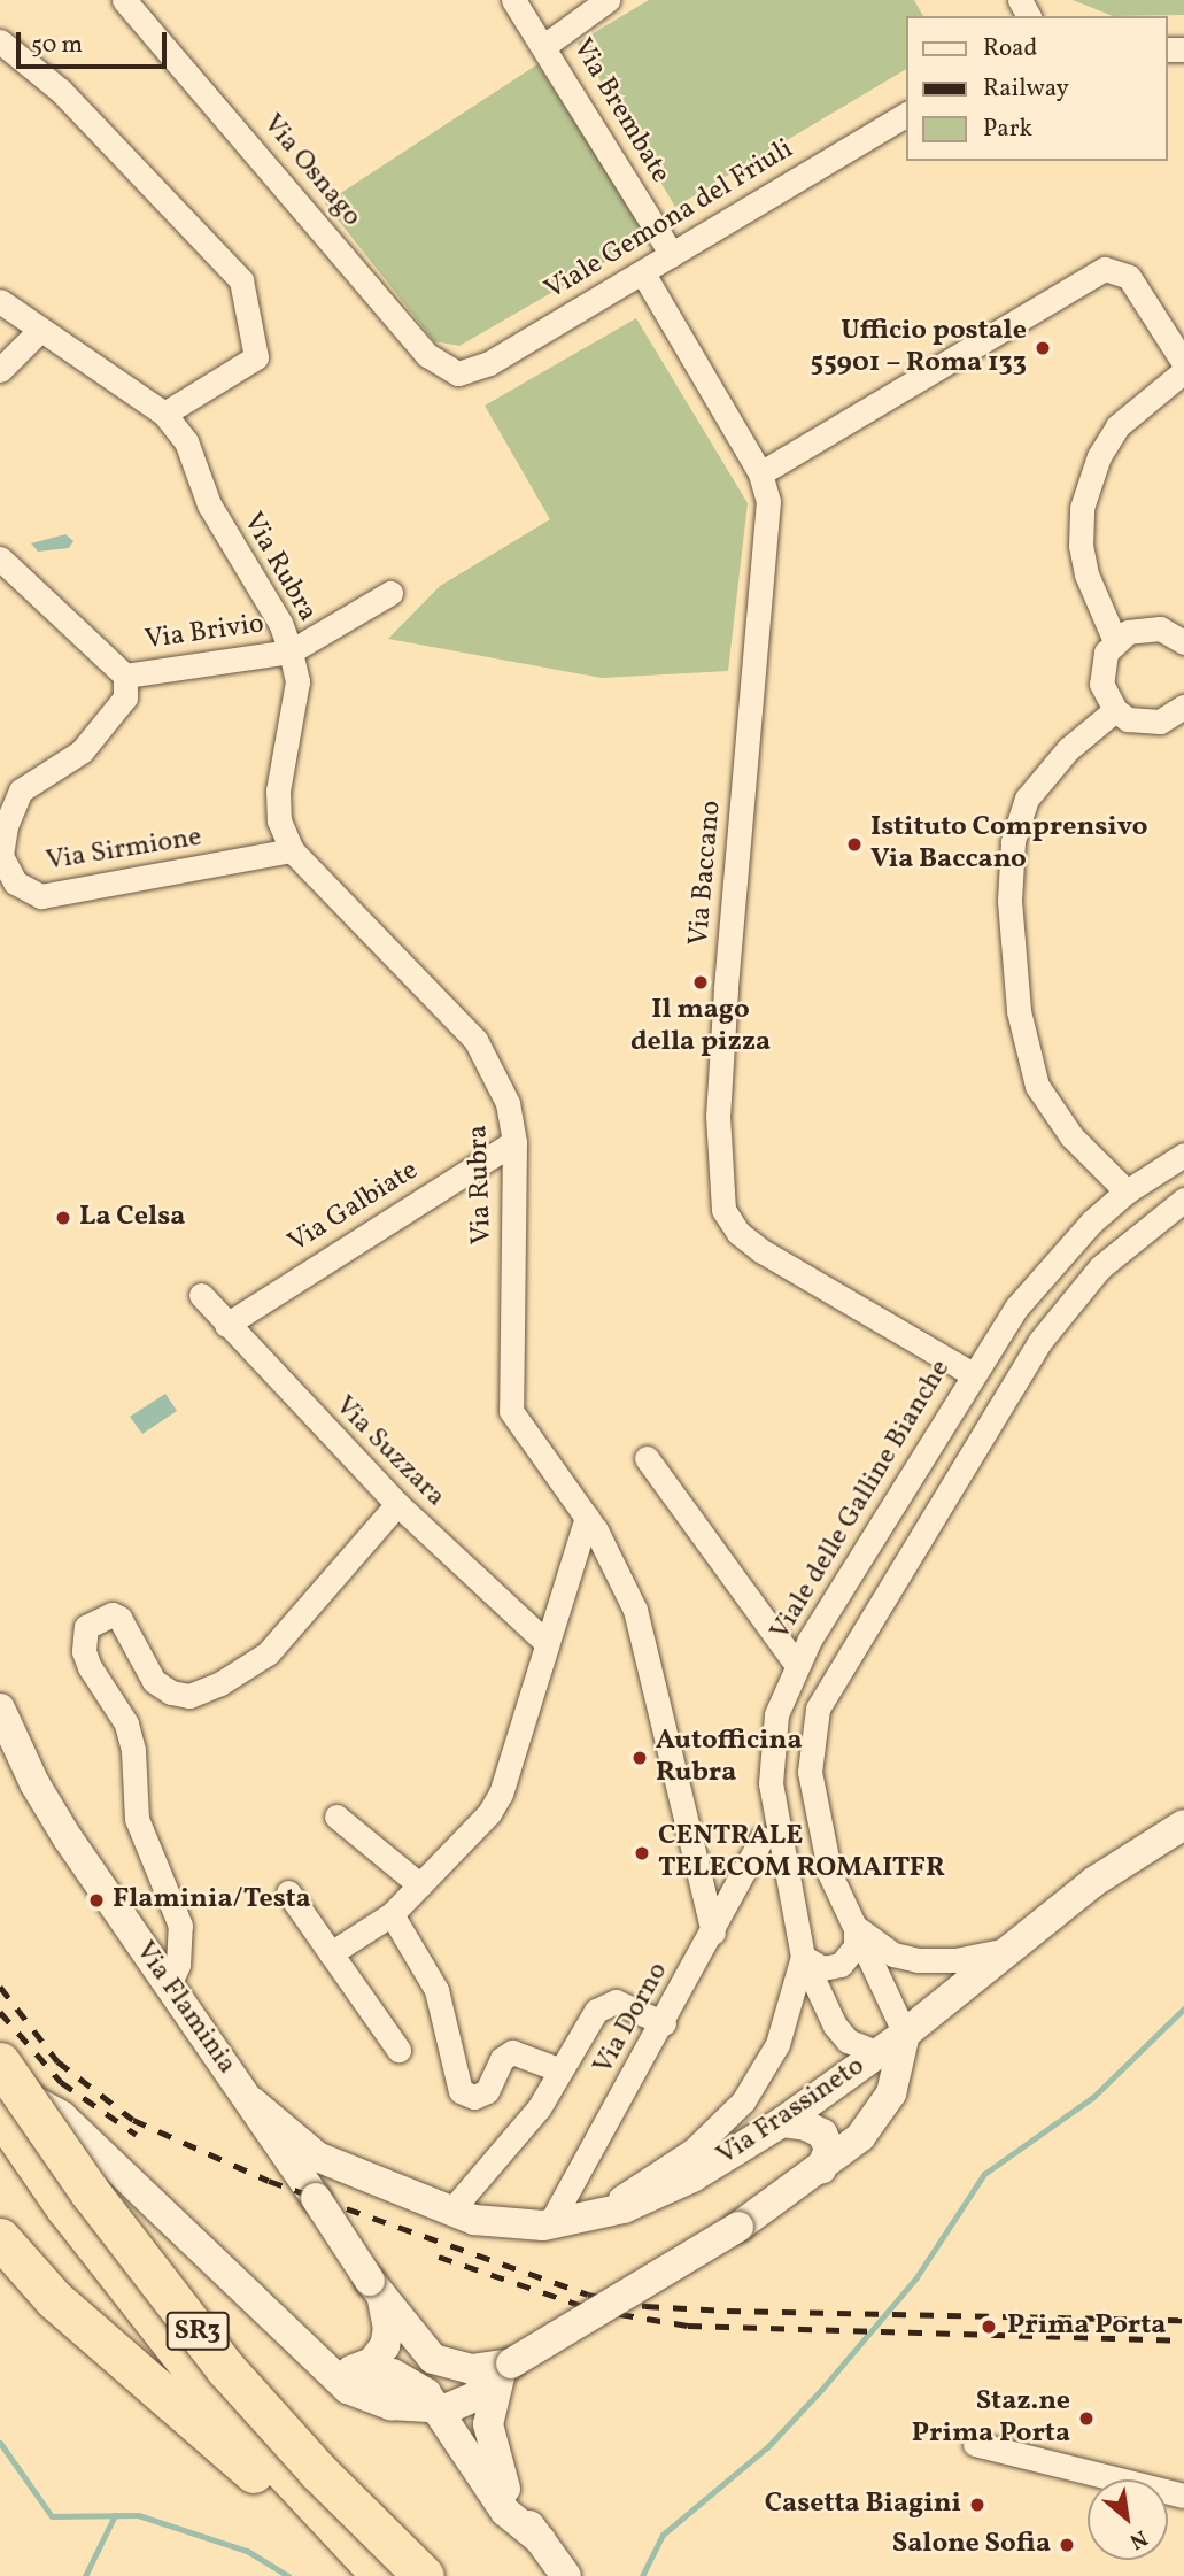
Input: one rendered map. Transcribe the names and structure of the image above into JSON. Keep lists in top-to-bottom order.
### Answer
{
  "streets": {
    "highway": ["SR3"],
    "street": [
      "Via Brembate",
      "Via Osnago",
      "Viale Gemona del Friuli",
      "Via Rubra",
      "Via Brivio",
      "Via Sirmione",
      "Via Baccano",
      "Via Galbiate",
      "Via Suzzara",
      "Viale delle Galline Bianche",
      "Via Flaminia",
      "Via Dorno",
      "Via Frassineto"
    ]
  },
  "crossings": [
    ["Via Brembate", "Viale Gemona del Friuli"],
    ["Via Osnago", "Viale Gemona del Friuli"],
    ["Viale Gemona del Friuli", "Via Baccano"],
    ["Via Rubra", "Via Brivio"],
    ["Via Rubra", "Via Sirmione"],
    ["Via Rubra", "Via Galbiate"],
    ["Via Rubra", "Via Dorno"],
    ["Via Brivio", "Via Sirmione"],
    ["Via Baccano", "Viale delle Galline Bianche"],
    ["Via Galbiate", "Via Suzzara"],
    ["Viale delle Galline Bianche", "Via Frassineto"],
    ["Via Flaminia", "Via Frassineto"],
    ["Via Dorno", "Via Frassineto"]
  ],
  "places": [
    "Ufficio postale 55901 – Roma 133",
    "Istituto Comprensivo Via Baccano",
    "Il mago della pizza",
    "La Celsa",
    "Autofficina Rubra",
    "CENTRALE TELECOM ROMAITFR",
    "Flaminia/Testa",
    "Prima Porta",
    "Staz.ne Prima Porta",
    "Casetta Biagini",
    "Salone Sofia"
  ],
  "legend": ["Road", "Railway", "Park"],
  "scale_bar": "50 m",
  "north": "bottom right"
}
